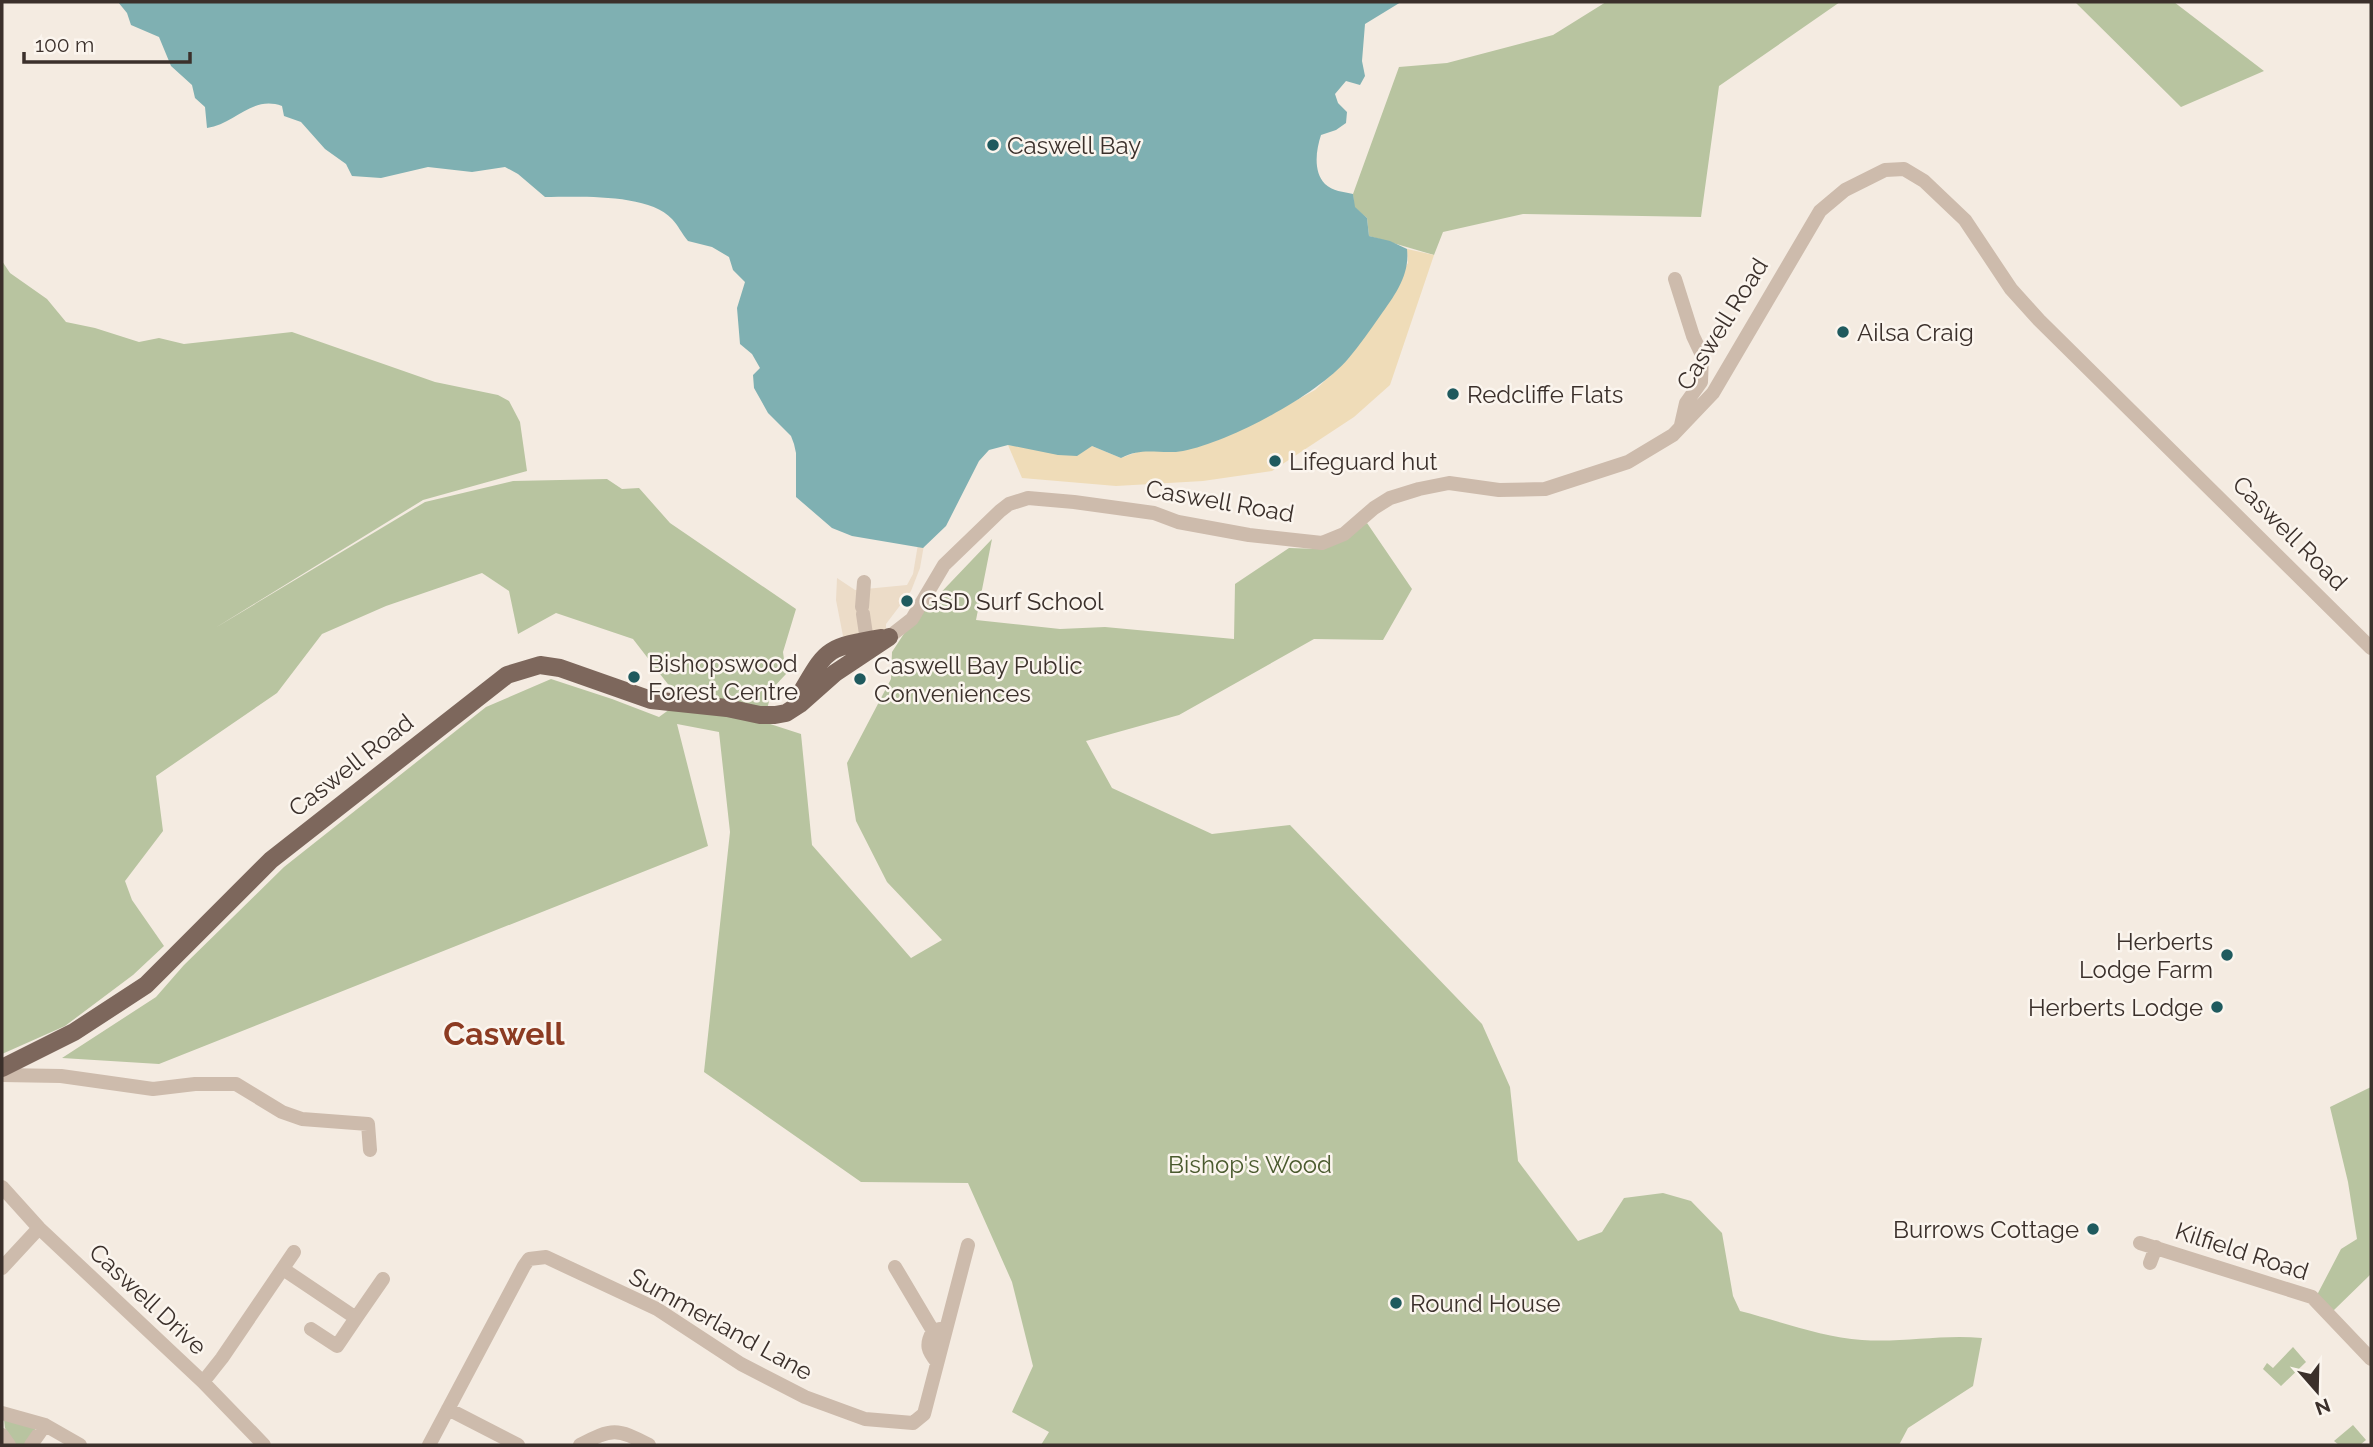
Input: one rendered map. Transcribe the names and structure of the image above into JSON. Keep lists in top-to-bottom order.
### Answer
{
  "streets": {
    "main road": ["Caswell Road"],
    "street": ["Kilfield Road", "Caswell Drive", "Summerland Lane"]
  },
  "districts": ["Caswell"],
  "parks": ["Bishop's Wood"],
  "places": [
    "Caswell Bay",
    "Ailsa Craig",
    "Redcliffe Flats",
    "Lifeguard hut",
    "GSD Surf School",
    "Bishopswood Forest Centre",
    "Caswell Bay Public Conveniences",
    "Herberts Lodge Farm",
    "Herberts Lodge",
    "Burrows Cottage",
    "Round House"
  ],
  "scale_bar": "100 m",
  "north": "bottom"
}
